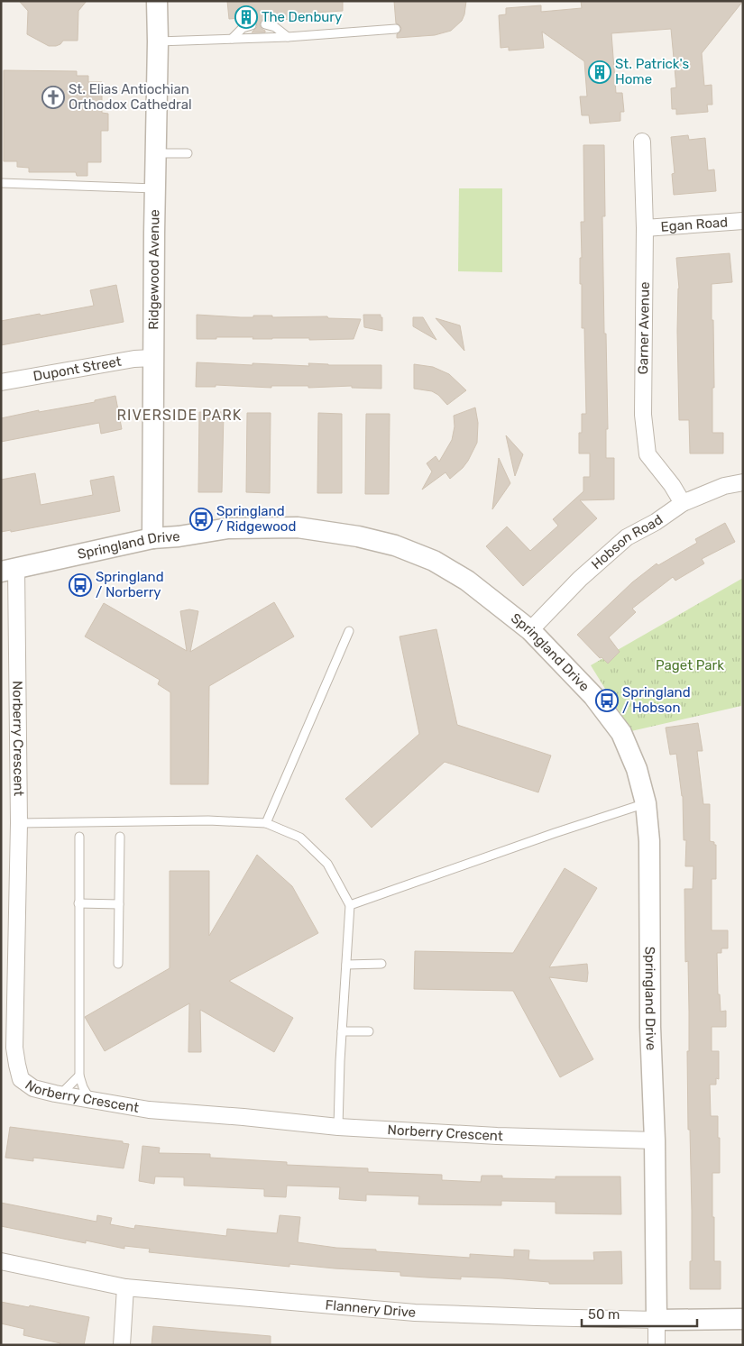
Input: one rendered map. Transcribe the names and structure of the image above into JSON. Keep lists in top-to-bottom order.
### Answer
{
  "streets": {
    "street": [
      "Egan Road",
      "Ridgewood Avenue",
      "Garner Avenue",
      "Dupont Street",
      "Hobson Road",
      "Springland Drive",
      "Norberry Crescent",
      "Flannery Drive"
    ]
  },
  "crossings": [
    ["Egan Road", "Garner Avenue"],
    ["Ridgewood Avenue", "Dupont Street"],
    ["Ridgewood Avenue", "Springland Drive"],
    ["Garner Avenue", "Hobson Road"],
    ["Hobson Road", "Springland Drive"],
    ["Springland Drive", "Norberry Crescent"],
    ["Springland Drive", "Flannery Drive"]
  ],
  "districts": ["RIVERSIDE PARK"],
  "parks": ["Paget Park"],
  "places": {
    "building": ["The Denbury", "St. Patrick's Home"],
    "church": ["St. Elias Antiochian Orthodox Cathedral"],
    "bus stop": ["Springland / Ridgewood", "Springland / Norberry", "Springland / Hobson"]
  },
  "scale_bar": "50 m"
}
